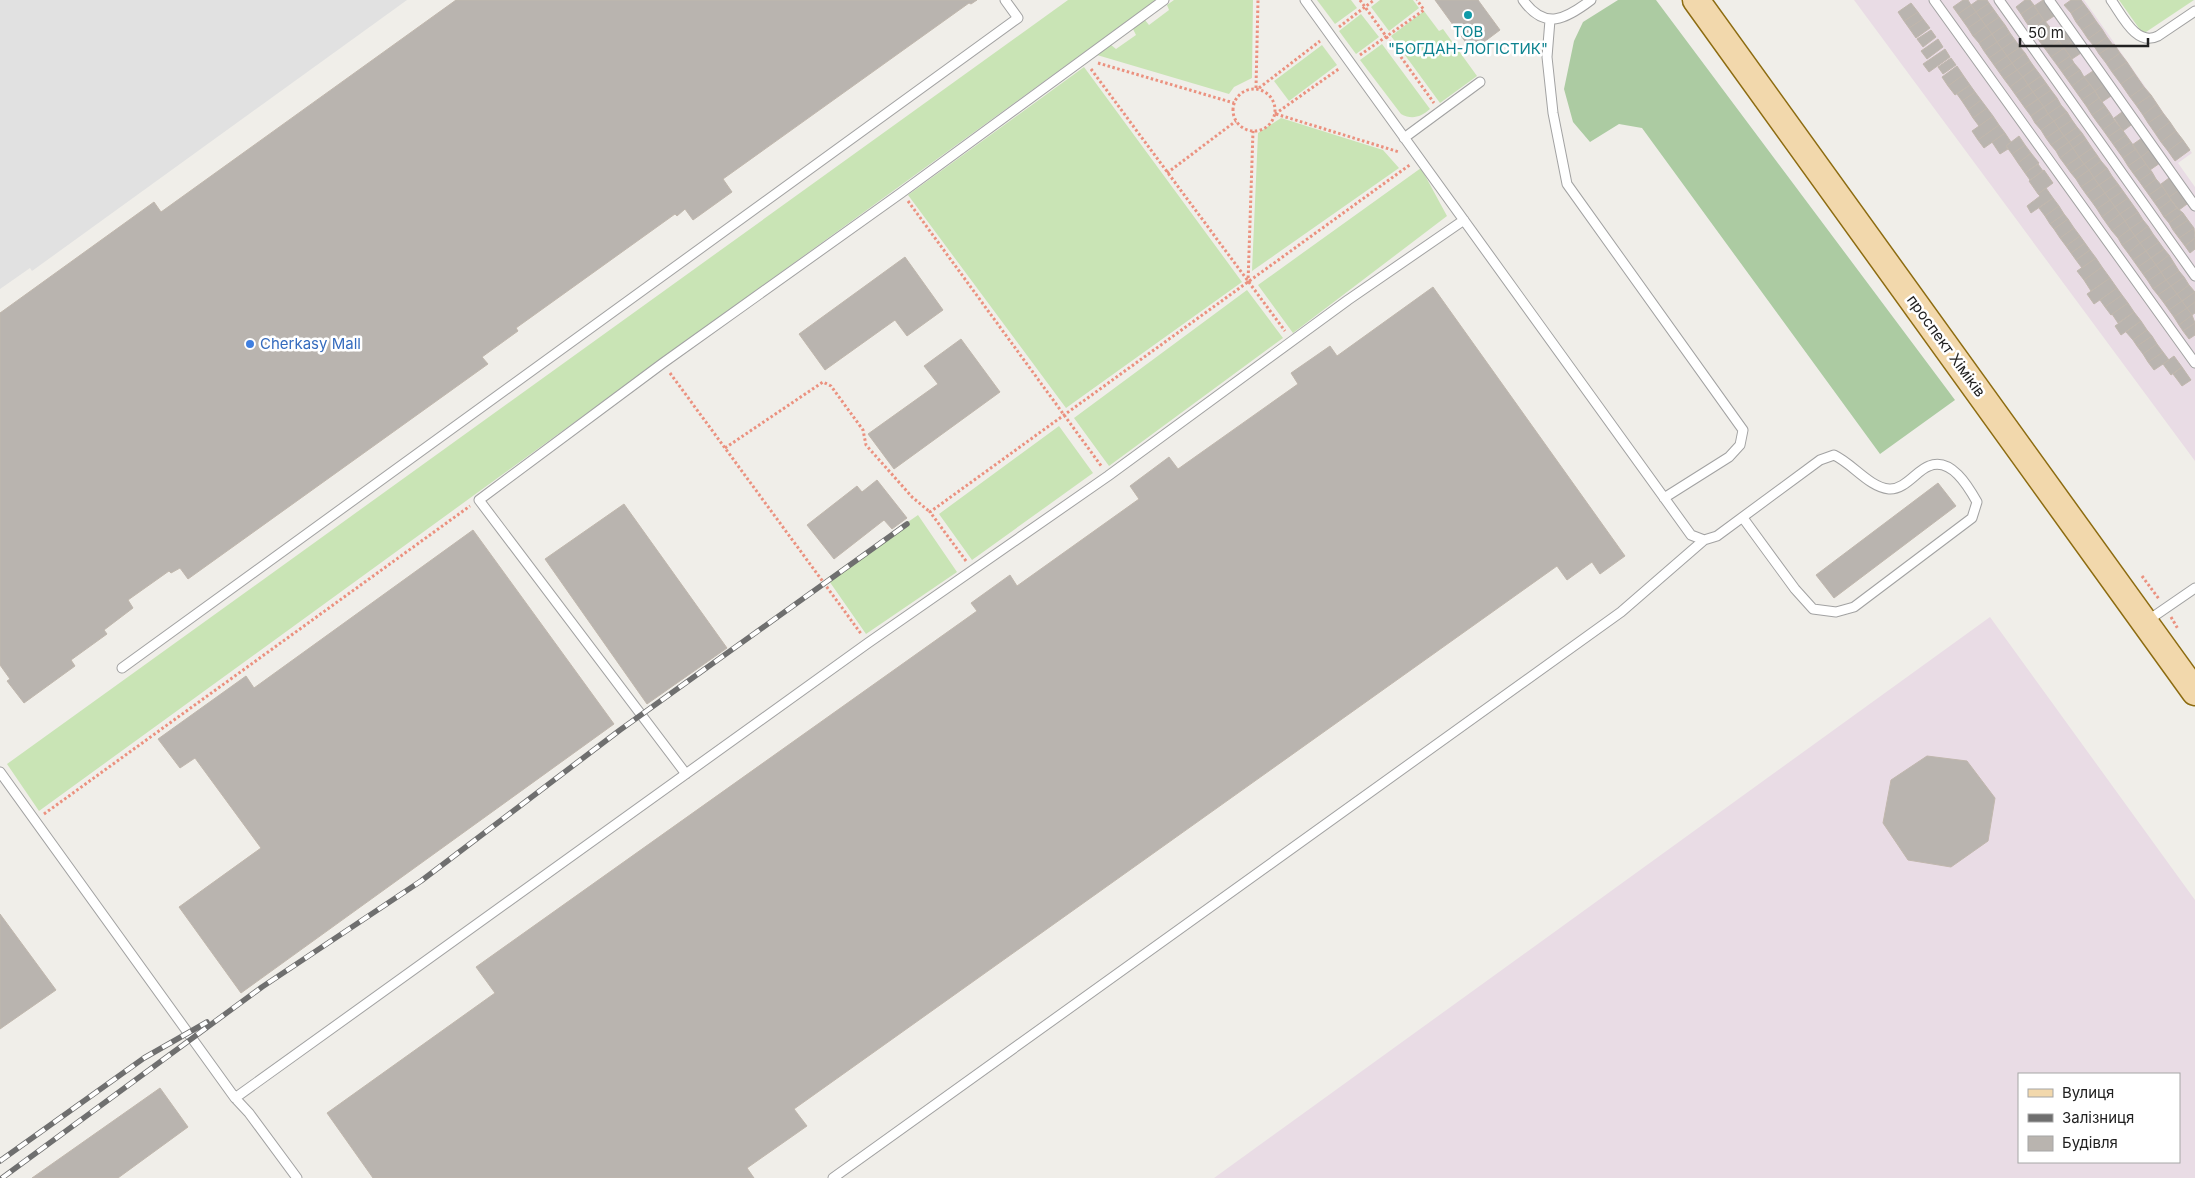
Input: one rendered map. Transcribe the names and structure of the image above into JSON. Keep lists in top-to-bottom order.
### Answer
{
  "streets": {
    "main road": ["проспект Хіміків"]
  },
  "places": ["ТОВ \"БОГДАН-ЛОГІСТИК\"", "Cherkasy Mall"],
  "legend": ["Вулиця", "Залізниця", "Будівля"],
  "scale_bar": "50 m"
}
